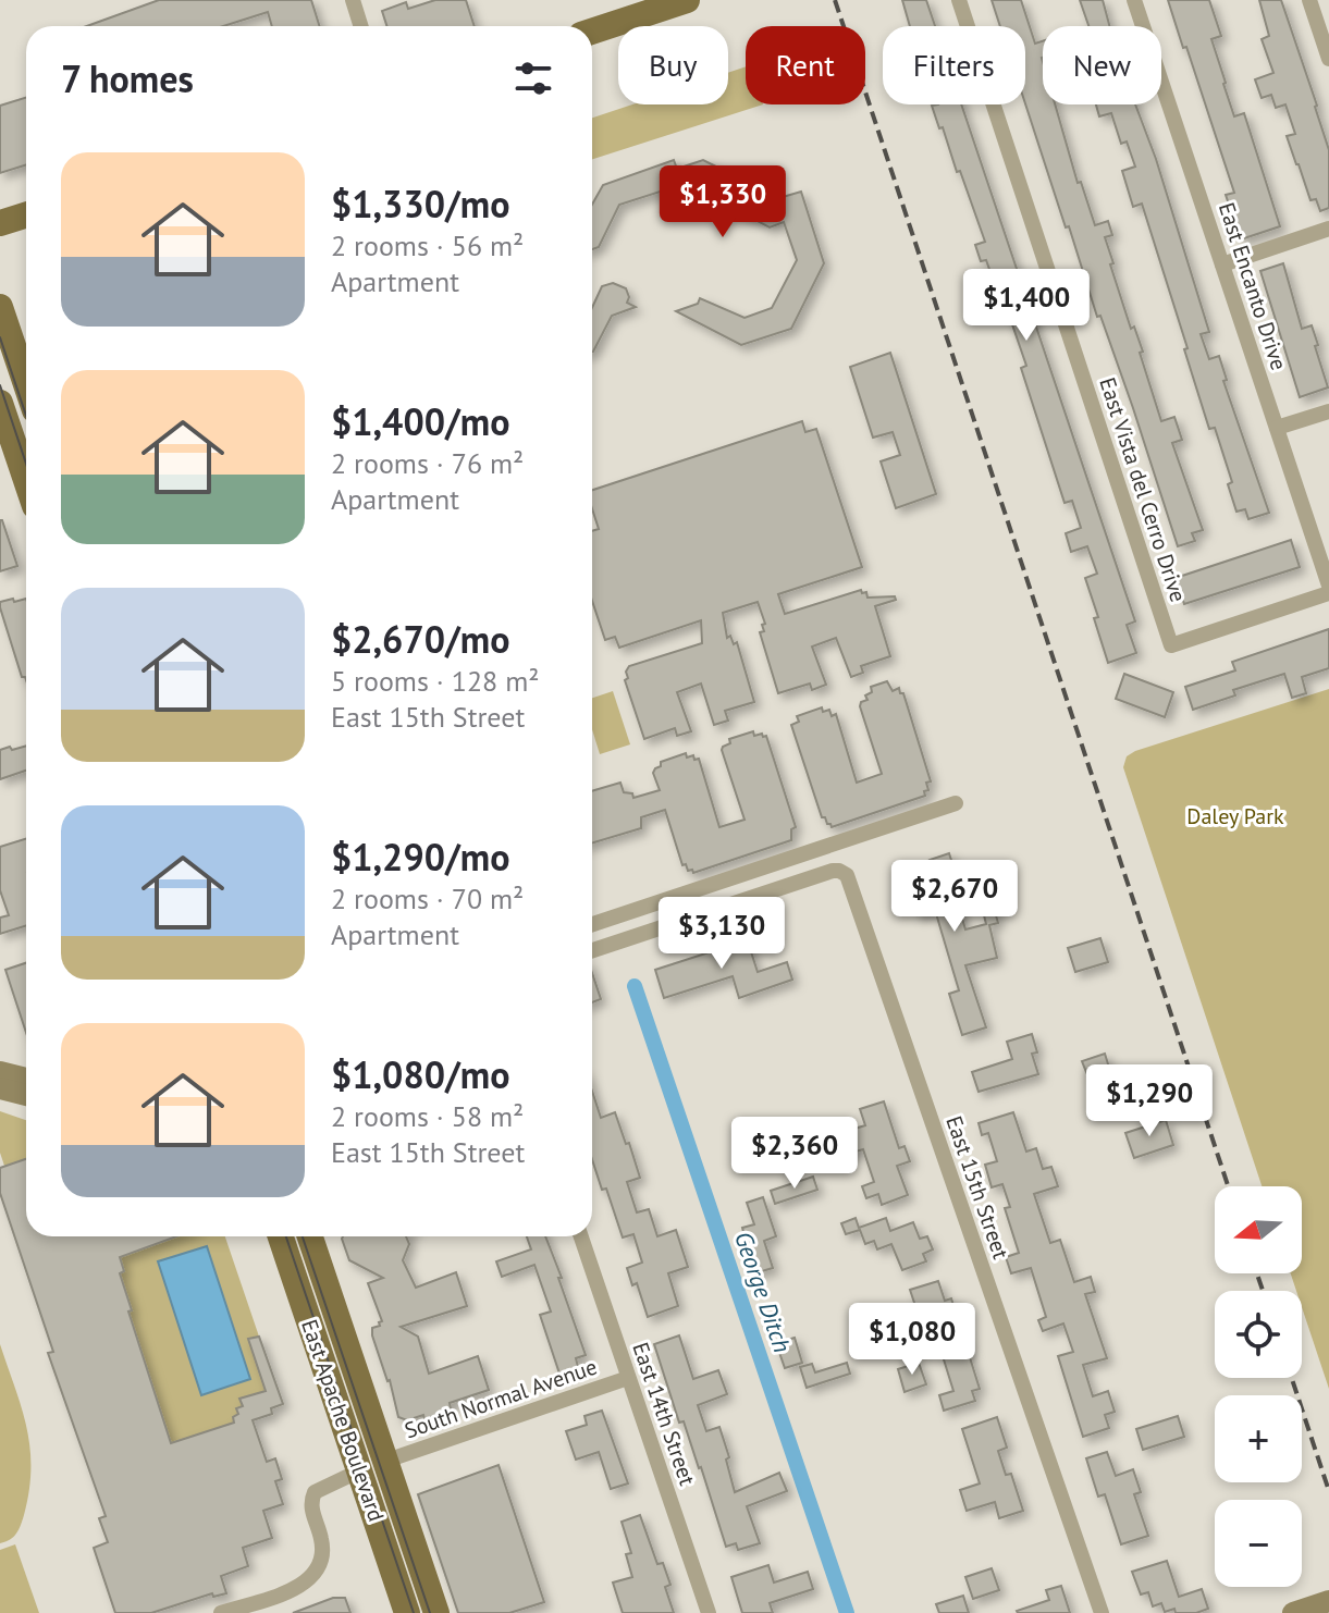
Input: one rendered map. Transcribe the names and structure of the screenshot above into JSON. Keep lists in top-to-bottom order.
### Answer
{
  "streets": {
    "main road": ["East Apache Boulevard"],
    "street": [
      "East Encanto Drive",
      "East Vista del Cerro Drive",
      "East 15th Street",
      "South Normal Avenue",
      "East 14th Street"
    ]
  },
  "crossings": [
    ["South Normal Avenue", "East 14th Street"],
    ["South Normal Avenue", "East Apache Boulevard"]
  ],
  "water": ["George Ditch"],
  "parks": ["Daley Park"],
  "north": "left",
  "page": {
    "chip": [
      "Buy",
      "Rent",
      "Filters",
      "New"
    ],
    "heading": "7 homes",
    "list": [
      {
        "name": "$1,330/mo",
        "note": "2 rooms · 56 m² · Apartment"
      },
      {
        "name": "$1,400/mo",
        "note": "2 rooms · 76 m² · Apartment"
      },
      {
        "name": "$2,670/mo",
        "note": "5 rooms · 128 m² · East 15th Street"
      },
      {
        "name": "$1,290/mo",
        "note": "2 rooms · 70 m² · Apartment"
      },
      {
        "name": "$1,080/mo",
        "note": "2 rooms · 58 m² · East 15th Street"
      }
    ],
    "price": [
      "$1,330",
      "$1,400",
      "$2,670",
      "$3,130",
      "$1,290",
      "$2,360",
      "$1,080"
    ],
    "map_buttons": ["+", "−"]
  }
}
